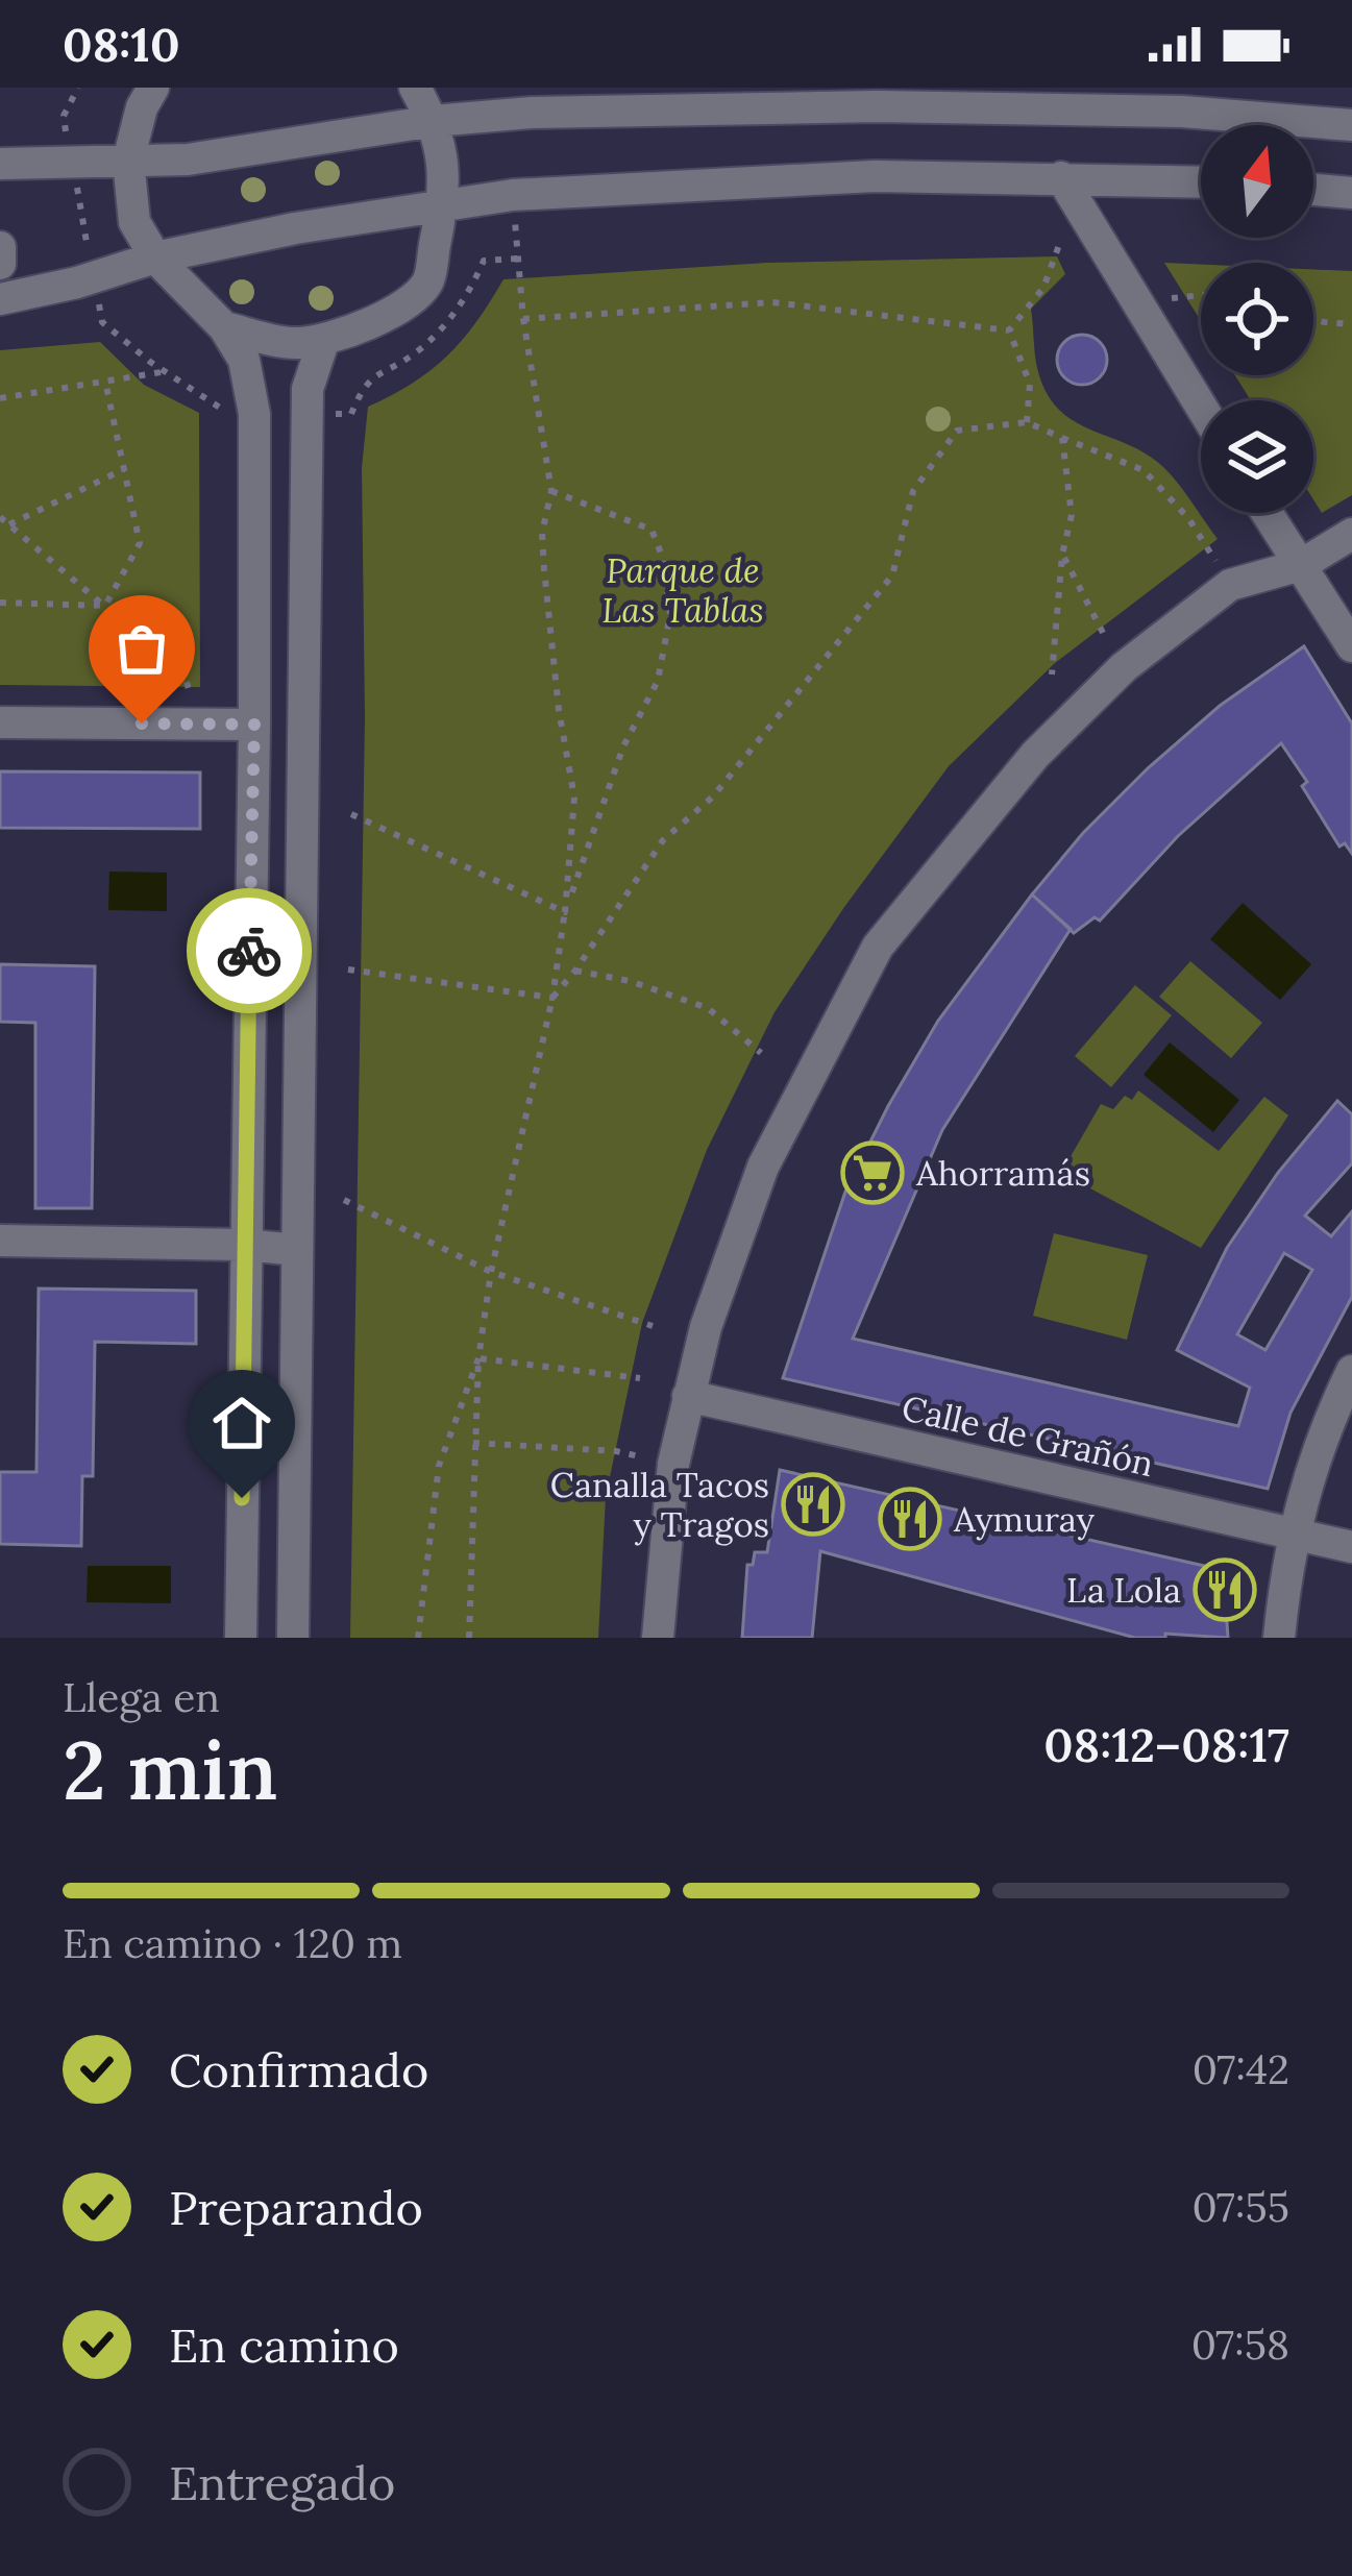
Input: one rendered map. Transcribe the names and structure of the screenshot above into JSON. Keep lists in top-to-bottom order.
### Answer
{
  "streets": {
    "street": ["Calle de Grañón"]
  },
  "parks": ["Parque de Las Tablas"],
  "places": {
    "supermarket": ["Ahorramás"],
    "restaurant": ["Canalla Tacos y Tragos", "Aymuray", "La Lola"]
  },
  "north": "top",
  "page": {
    "status": "08:10",
    "heading": ["2 min", "Llega en", "08:12–08:17"],
    "bar": "En camino · 120 m",
    "list": [
      ["Confirmado", "07:42"],
      ["Preparando", "07:55"],
      ["En camino", "07:58"],
      "Entregado"
    ]
  }
}
